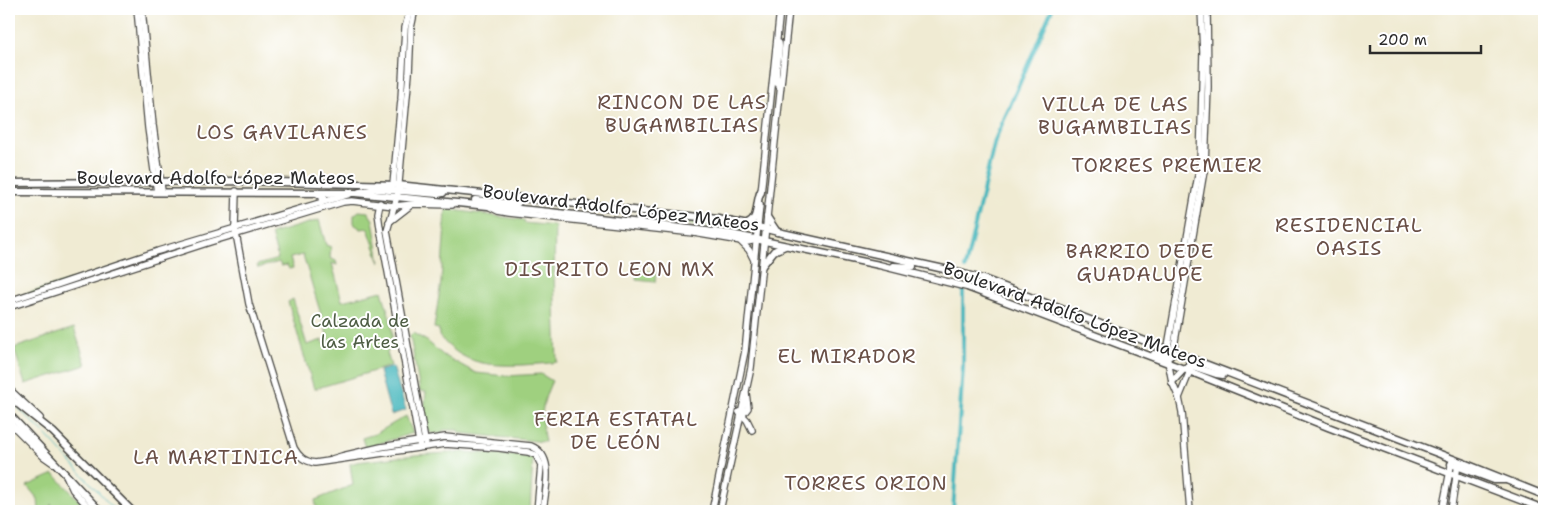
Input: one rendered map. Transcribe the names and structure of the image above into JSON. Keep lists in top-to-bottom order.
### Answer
{
  "streets": {
    "main road": ["Boulevard Adolfo López Mateos"]
  },
  "districts": [
    "RINCON DE LAS BUGAMBILIAS",
    "VILLA DE LAS BUGAMBILIAS",
    "LOS GAVILANES",
    "TORRES PREMIER",
    "RESIDENCIAL OASIS",
    "BARRIO DEDE GUADALUPE",
    "DISTRITO LEON MX",
    "EL MIRADOR",
    "FERIA ESTATAL DE LEÓN",
    "LA MARTINICA",
    "TORRES ORION"
  ],
  "parks": ["Calzada de las Artes"],
  "scale_bar": "200 m"
}
